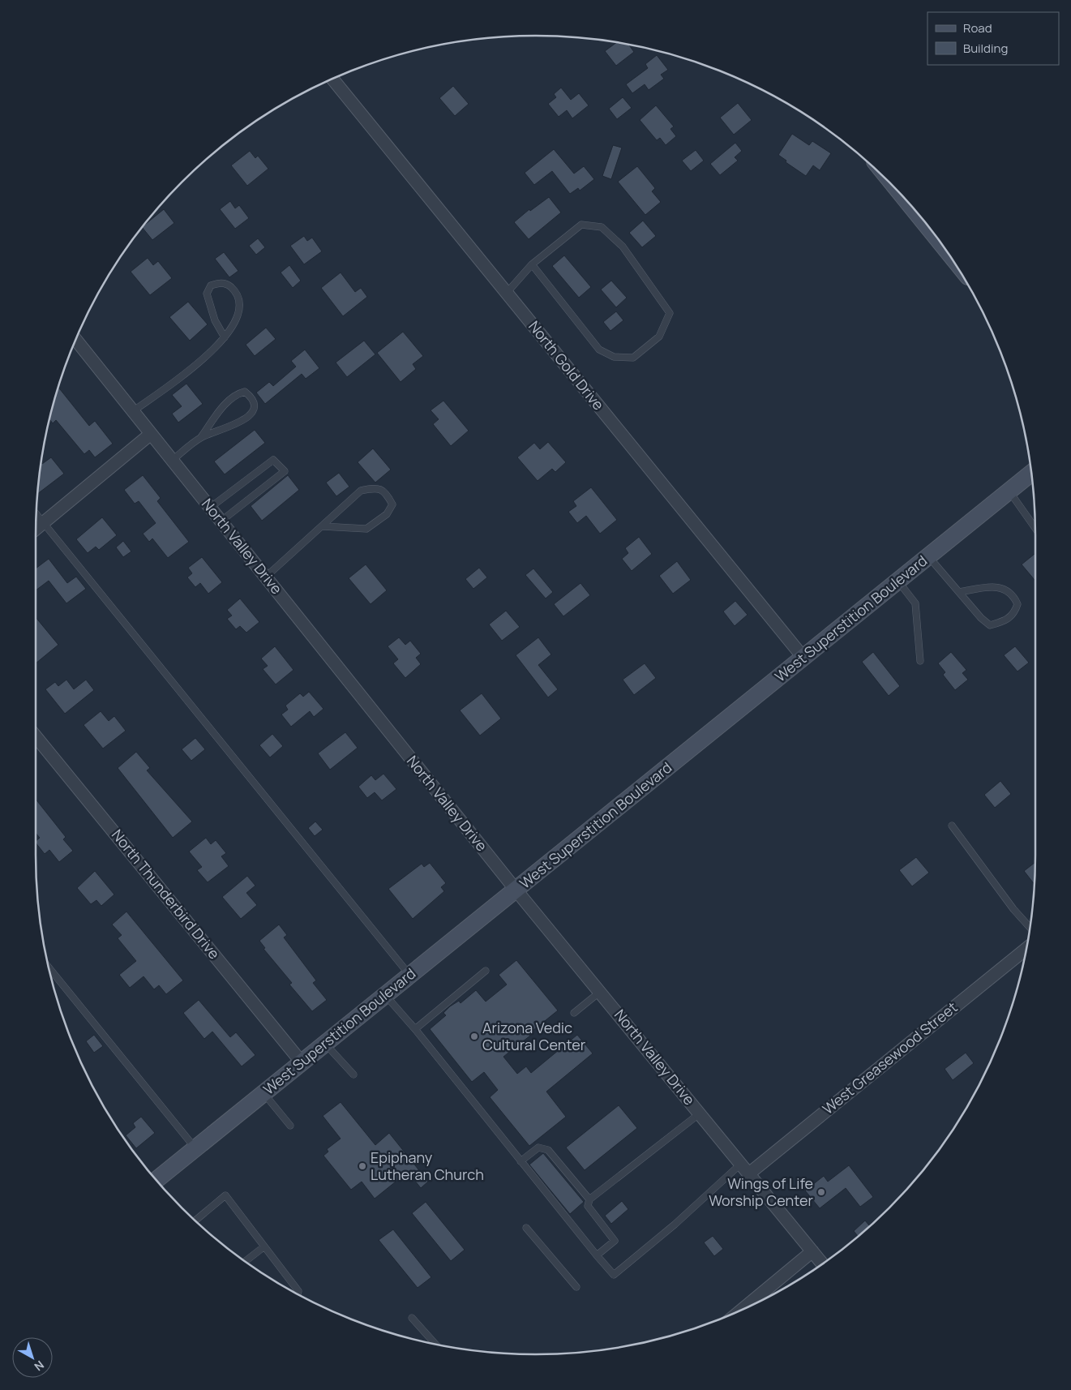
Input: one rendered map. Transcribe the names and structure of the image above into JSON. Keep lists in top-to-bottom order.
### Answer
{
  "streets": {
    "main road": ["West Superstition Boulevard"],
    "street": [
      "North Gold Drive",
      "North Valley Drive",
      "North Thunderbird Drive",
      "West Greasewood Street"
    ]
  },
  "crossings": [
    ["North Gold Drive", "West Superstition Boulevard"],
    ["North Valley Drive", "West Superstition Boulevard"],
    ["North Valley Drive", "West Greasewood Street"],
    ["West Superstition Boulevard", "North Thunderbird Drive"]
  ],
  "places": ["Arizona Vedic Cultural Center", "Epiphany Lutheran Church", "Wings of Life Worship Center"],
  "legend": ["Road", "Building"],
  "north": "bottom right"
}
